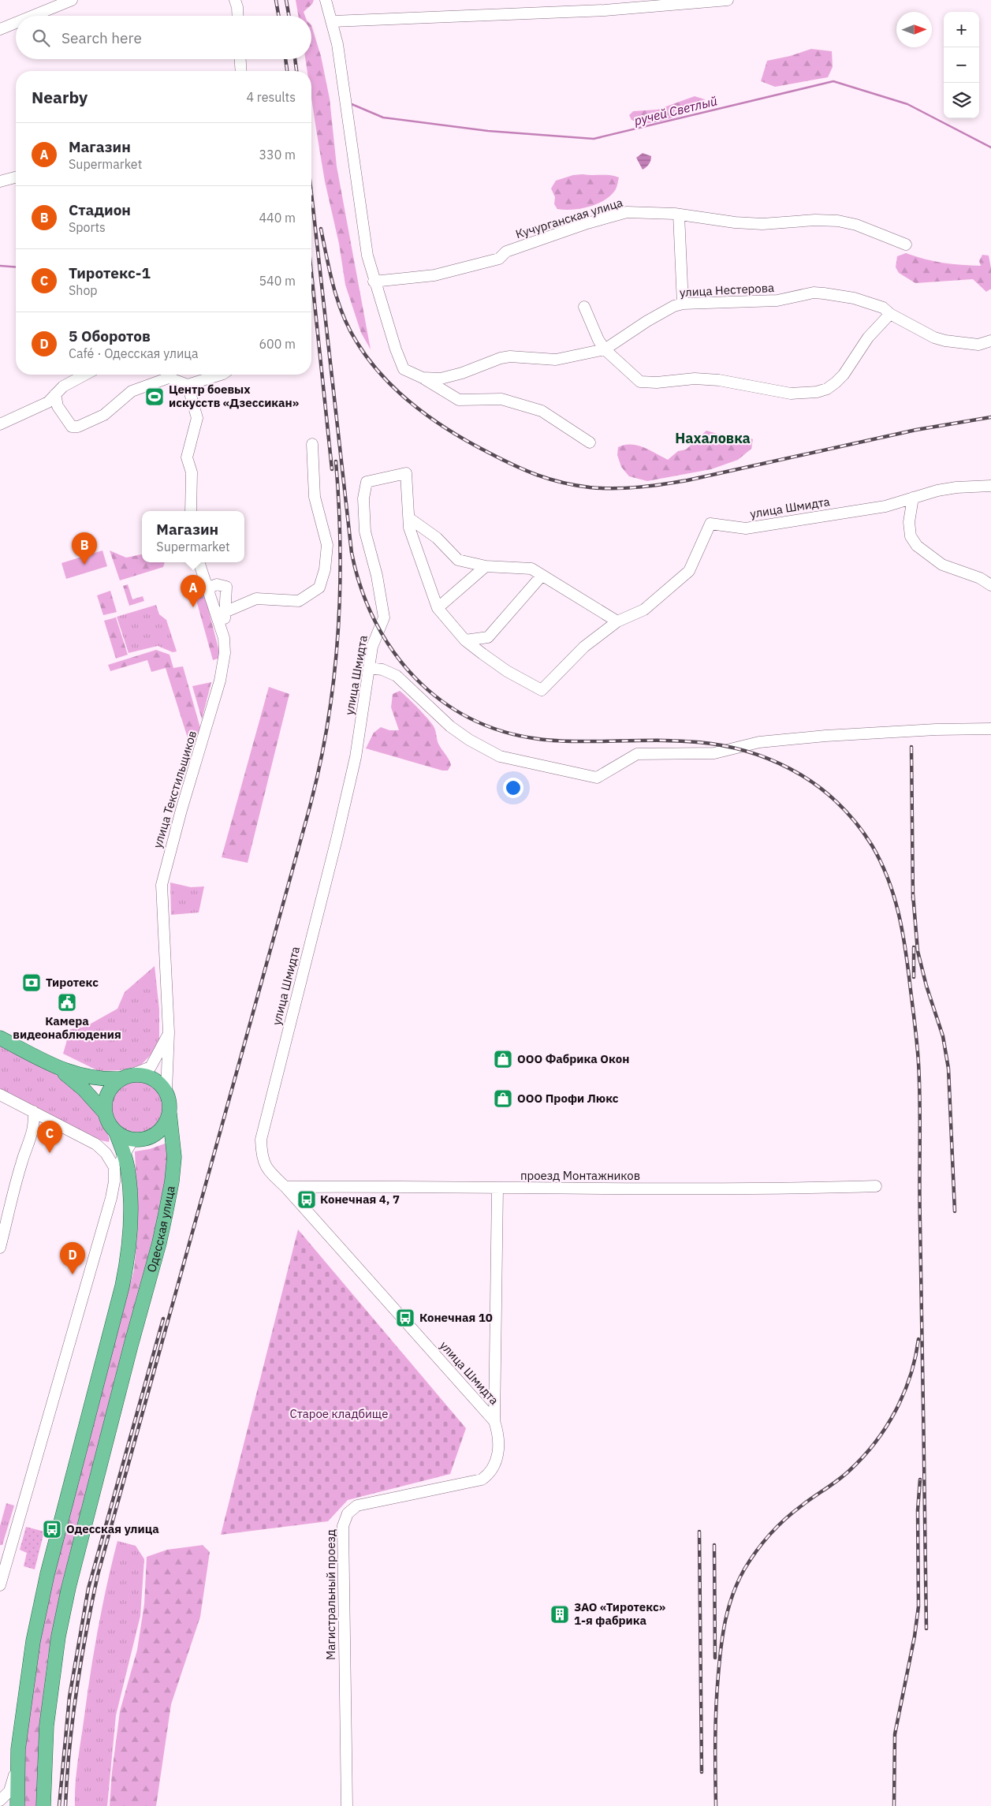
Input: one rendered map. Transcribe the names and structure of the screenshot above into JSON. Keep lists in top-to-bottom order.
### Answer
{
  "streets": {
    "main road": ["Одесская улица"],
    "street": [
      "Кучурганская улица",
      "улица Нестерова",
      "улица Шмидта",
      "улица Текстильщиков",
      "проезд Монтажников",
      "Магистральный проезд"
    ]
  },
  "crossings": [
    ["улица Шмидта", "проезд Монтажников"],
    ["улица Шмидта", "Магистральный проезд"],
    ["улица Текстильщиков", "Одесская улица"],
    ["проезд Монтажников", "Магистральный проезд"]
  ],
  "districts": ["Нахаловка"],
  "water": ["ручей Светлый"],
  "parks": ["Старое кладбище"],
  "places": {
    "sports": ["Центр боевых искусств «Дзессикан»"],
    "bank": ["Тиротекс"],
    "public building": ["Камера видеонаблюдения"],
    "shop": ["ООО Фабрика Окон", "ООО Профи Люкс"],
    "bus stop": ["Конечная 4, 7", "Конечная 10", "Одесская улица"],
    "building": ["ЗАО «Тиротекс» 1-я фабрика"]
  },
  "north": "right",
  "page": {
    "map_buttons": ["+", "−"],
    "search": "Search here",
    "heading": ["Nearby", "4 results"],
    "list": [
      {
        "mark": "A",
        "name": "Магазин",
        "note": "Supermarket",
        "value": "330 m"
      },
      {
        "mark": "B",
        "name": "Стадион",
        "note": "Sports",
        "value": "440 m"
      },
      {
        "mark": "C",
        "name": "Тиротекс-1",
        "note": "Shop",
        "value": "540 m"
      },
      {
        "mark": "D",
        "name": "5 Оборотов",
        "note": "Café · Одесская улица",
        "value": "600 m"
      }
    ],
    "popup": ["Магазин", "Supermarket"],
    "pins": [
      "B",
      "A",
      "C",
      "D"
    ]
  }
}
